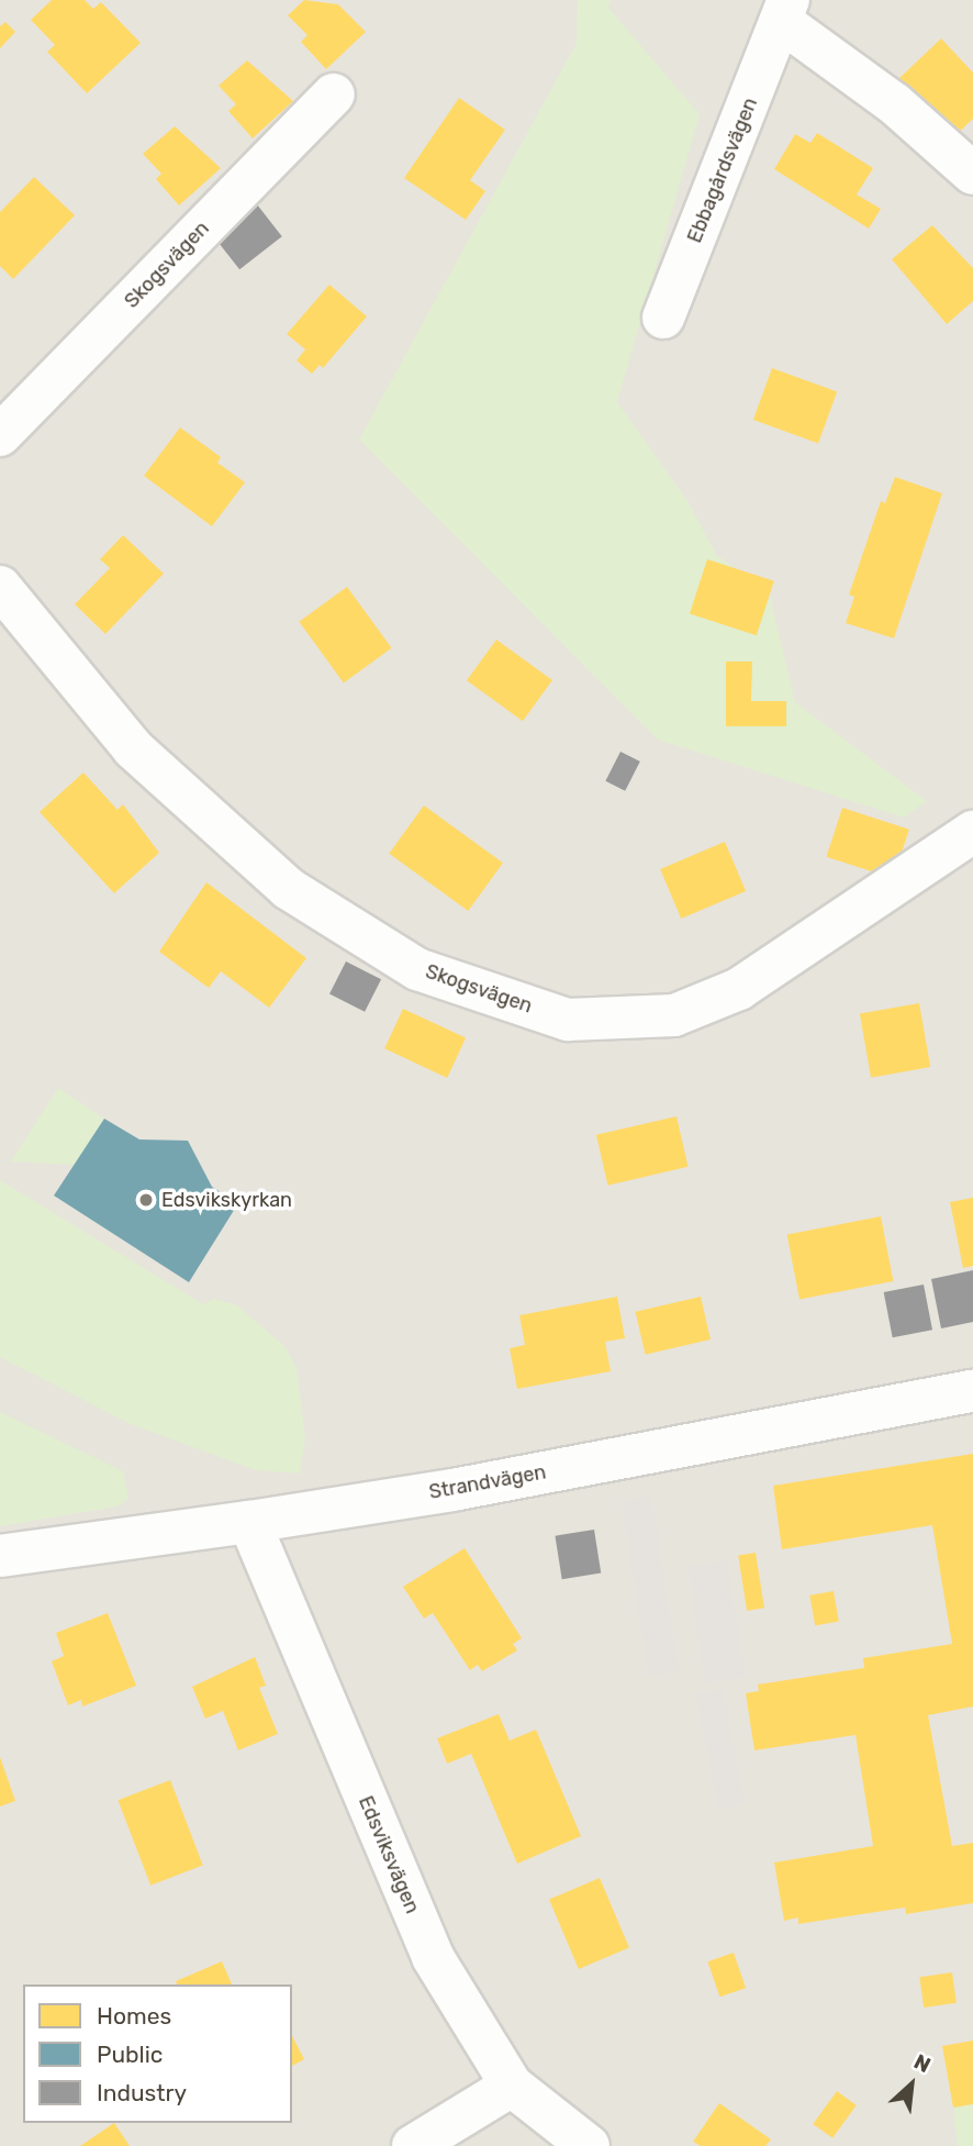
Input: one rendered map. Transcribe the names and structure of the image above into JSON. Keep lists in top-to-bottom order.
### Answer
{
  "streets": {
    "street": [
      "Ebbagårdsvägen",
      "Skogsvägen",
      "Strandvägen",
      "Edsviksvägen"
    ]
  },
  "crossings": [
    ["Strandvägen", "Edsviksvägen"]
  ],
  "places": ["Edsvikskyrkan"],
  "legend": ["Homes", "Public", "Industry"],
  "north": "top right"
}
